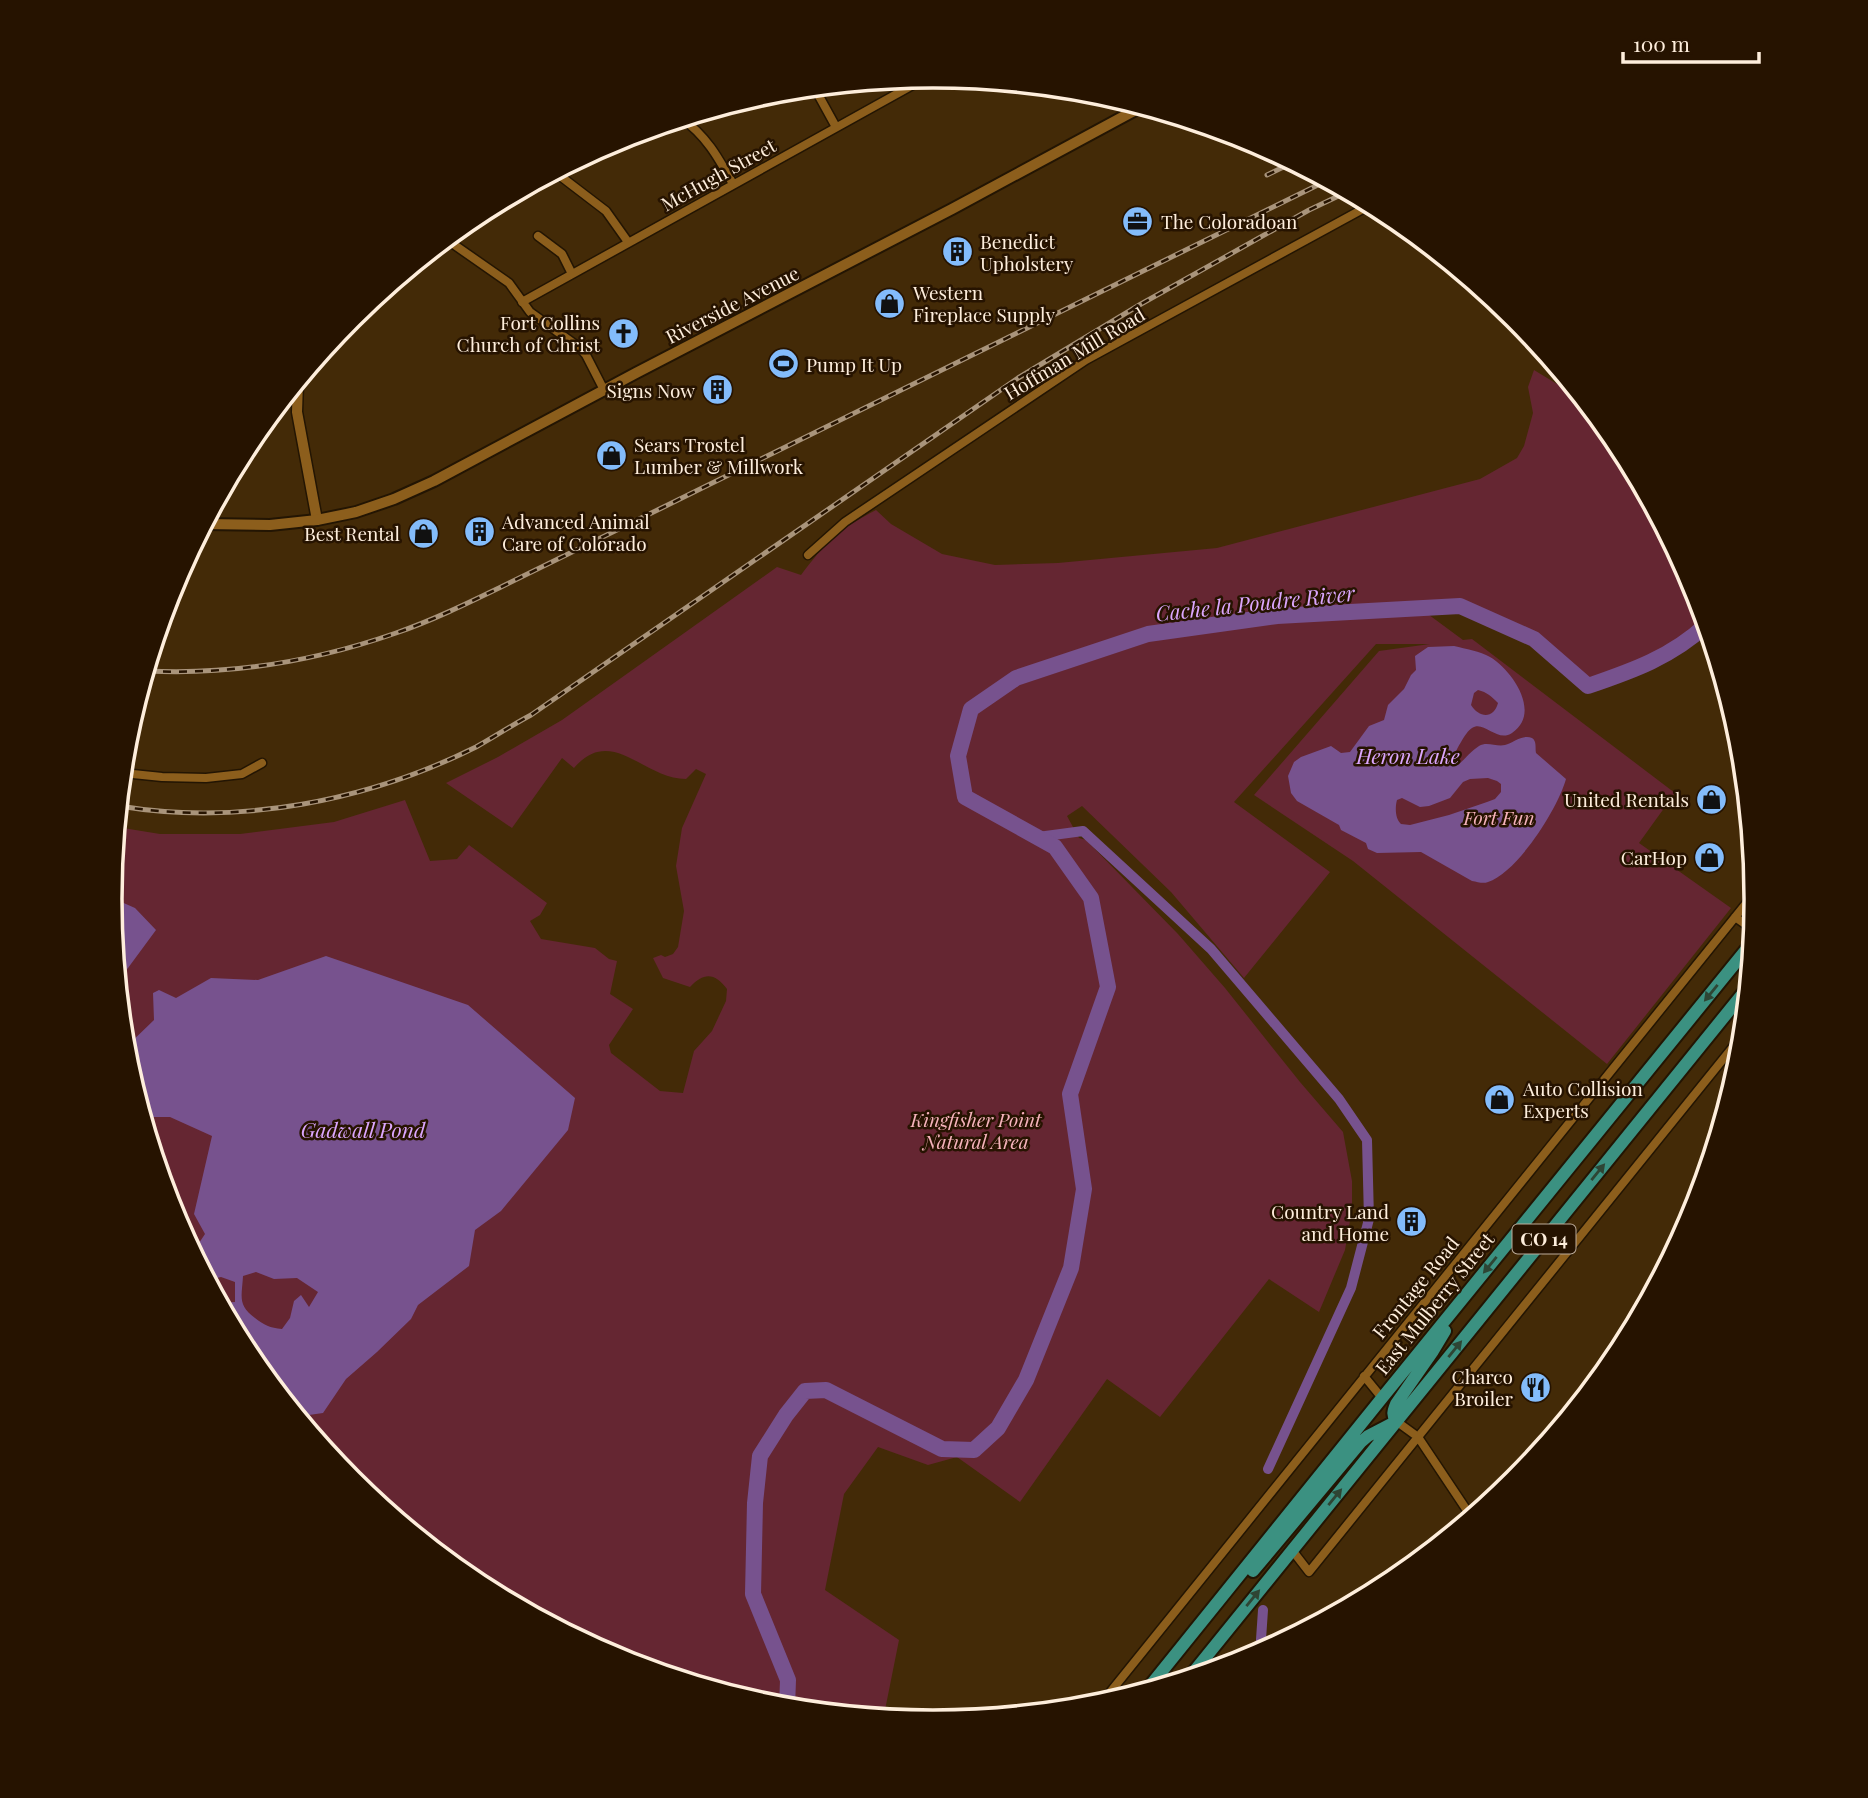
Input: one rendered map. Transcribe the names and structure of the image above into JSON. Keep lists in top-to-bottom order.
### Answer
{
  "streets": {
    "highway": ["CO 14", "East Mulberry Street"],
    "main road": ["Riverside Avenue"],
    "street": ["McHugh Street", "Hoffman Mill Road", "Frontage Road"]
  },
  "water": ["Cache la Poudre River", "Heron Lake", "Gadwall Pond"],
  "parks": ["Fort Fun", "Kingfisher Point Natural Area"],
  "places": {
    "office": ["The Coloradoan"],
    "building": [
      "Benedict Upholstery",
      "Signs Now",
      "Advanced Animal Care of Colorado",
      "Country Land and Home"
    ],
    "shop": [
      "Western Fireplace Supply",
      "Sears Trostel Lumber & Millwork",
      "Best Rental",
      "United Rentals",
      "CarHop",
      "Auto Collision Experts"
    ],
    "church": ["Fort Collins Church of Christ"],
    "sports": ["Pump It Up"],
    "restaurant": ["Charco Broiler"]
  },
  "scale_bar": "100 m"
}
